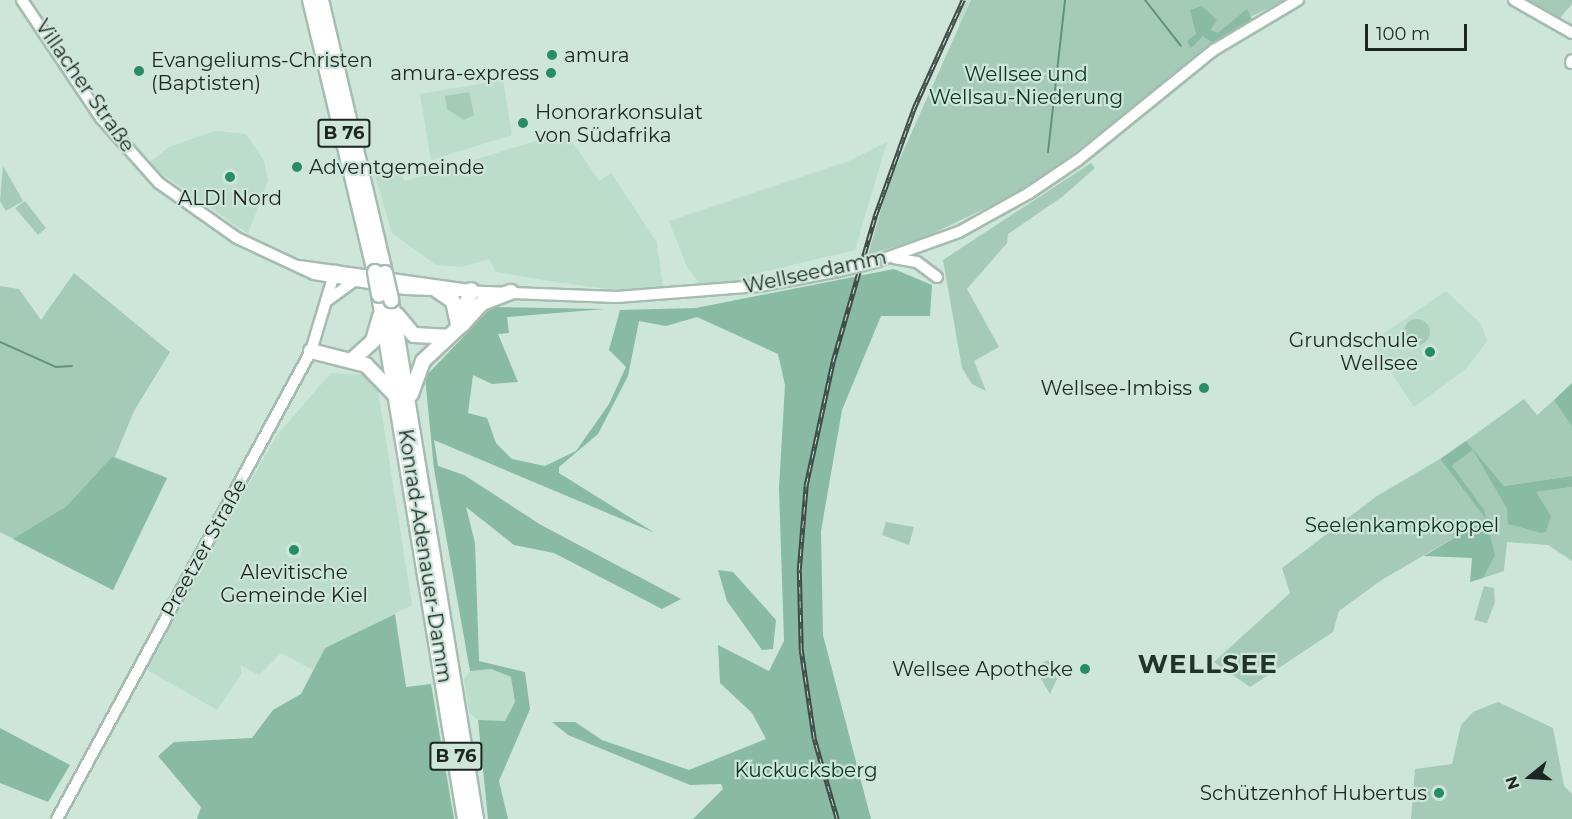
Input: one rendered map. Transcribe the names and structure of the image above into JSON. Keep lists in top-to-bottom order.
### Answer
{
  "streets": {
    "highway": ["B 76", "Konrad-Adenauer-Damm"],
    "main road": ["Villacher Straße", "Wellseedamm", "Preetzer Straße"]
  },
  "crossings": [
    ["Villacher Straße", "Wellseedamm"],
    ["Villacher Straße", "Preetzer Straße"],
    ["B 76", "Konrad-Adenauer-Damm"],
    ["Wellseedamm", "Preetzer Straße"]
  ],
  "districts": ["WELLSEE"],
  "parks": ["Wellsee und Wellsau-Niederung", "Seelenkampkoppel", "Kuckucksberg"],
  "places": [
    "amura",
    "Evangeliums-Christen (Baptisten)",
    "amura-express",
    "Honorarkonsulat von Südafrika",
    "Adventgemeinde",
    "ALDI Nord",
    "Grundschule Wellsee",
    "Wellsee-Imbiss",
    "Alevitische Gemeinde Kiel",
    "Wellsee Apotheke",
    "Schützenhof Hubertus"
  ],
  "scale_bar": "100 m",
  "north": "left"
}
